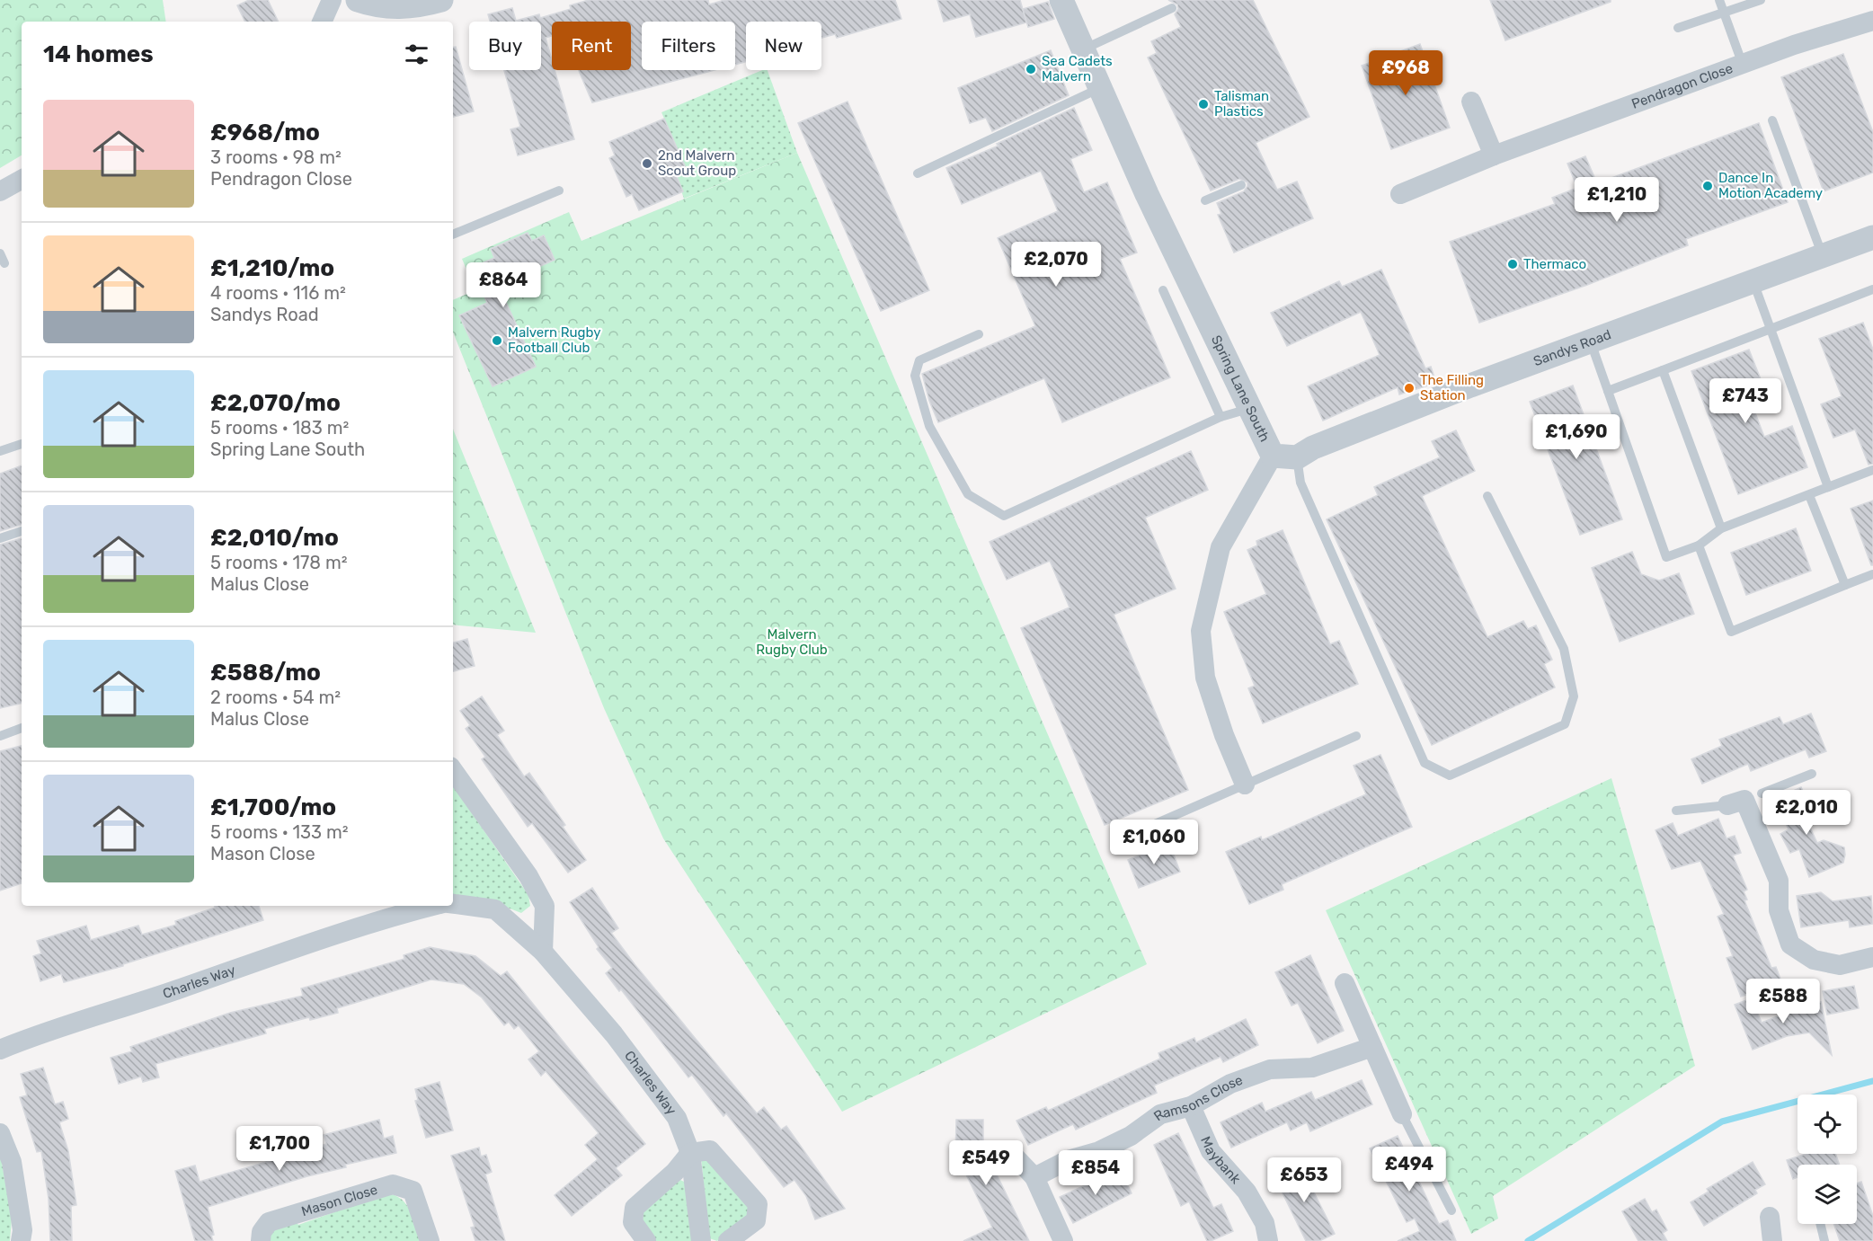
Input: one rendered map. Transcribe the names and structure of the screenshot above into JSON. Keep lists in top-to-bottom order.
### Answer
{
  "streets": {
    "street": [
      "Pendragon Close",
      "Sandys Road",
      "Spring Lane South",
      "Charles Way",
      "Ramsons Close",
      "Maybank",
      "Mason Close"
    ]
  },
  "crossings": [
    ["Ramsons Close", "Maybank"]
  ],
  "parks": ["Malvern Rugby Club"],
  "places": [
    "Sea Cadets Malvern",
    "Talisman Plastics",
    "2nd Malvern Scout Group",
    "Dance In Motion Academy",
    "Thermaco",
    "Malvern Rugby Football Club",
    "The Filling Station"
  ],
  "page": {
    "chip": [
      "Buy",
      "Rent",
      "Filters",
      "New"
    ],
    "heading": "14 homes",
    "price": [
      "£968",
      "£1,210",
      "£2,070",
      "£864",
      "£743",
      "£1,690",
      "£2,010",
      "£1,060",
      "£588",
      "£1,700",
      "£549",
      "£494",
      "£854",
      "£653"
    ],
    "list": [
      {
        "name": "£968/mo",
        "note": "3 rooms · 98 m² · Pendragon Close"
      },
      {
        "name": "£1,210/mo",
        "note": "4 rooms · 116 m² · Sandys Road"
      },
      {
        "name": "£2,070/mo",
        "note": "5 rooms · 183 m² · Spring Lane South"
      },
      {
        "name": "£2,010/mo",
        "note": "5 rooms · 178 m² · Malus Close"
      },
      {
        "name": "£588/mo",
        "note": "2 rooms · 54 m² · Malus Close"
      },
      {
        "name": "£1,700/mo",
        "note": "5 rooms · 133 m² · Mason Close"
      }
    ]
  }
}
